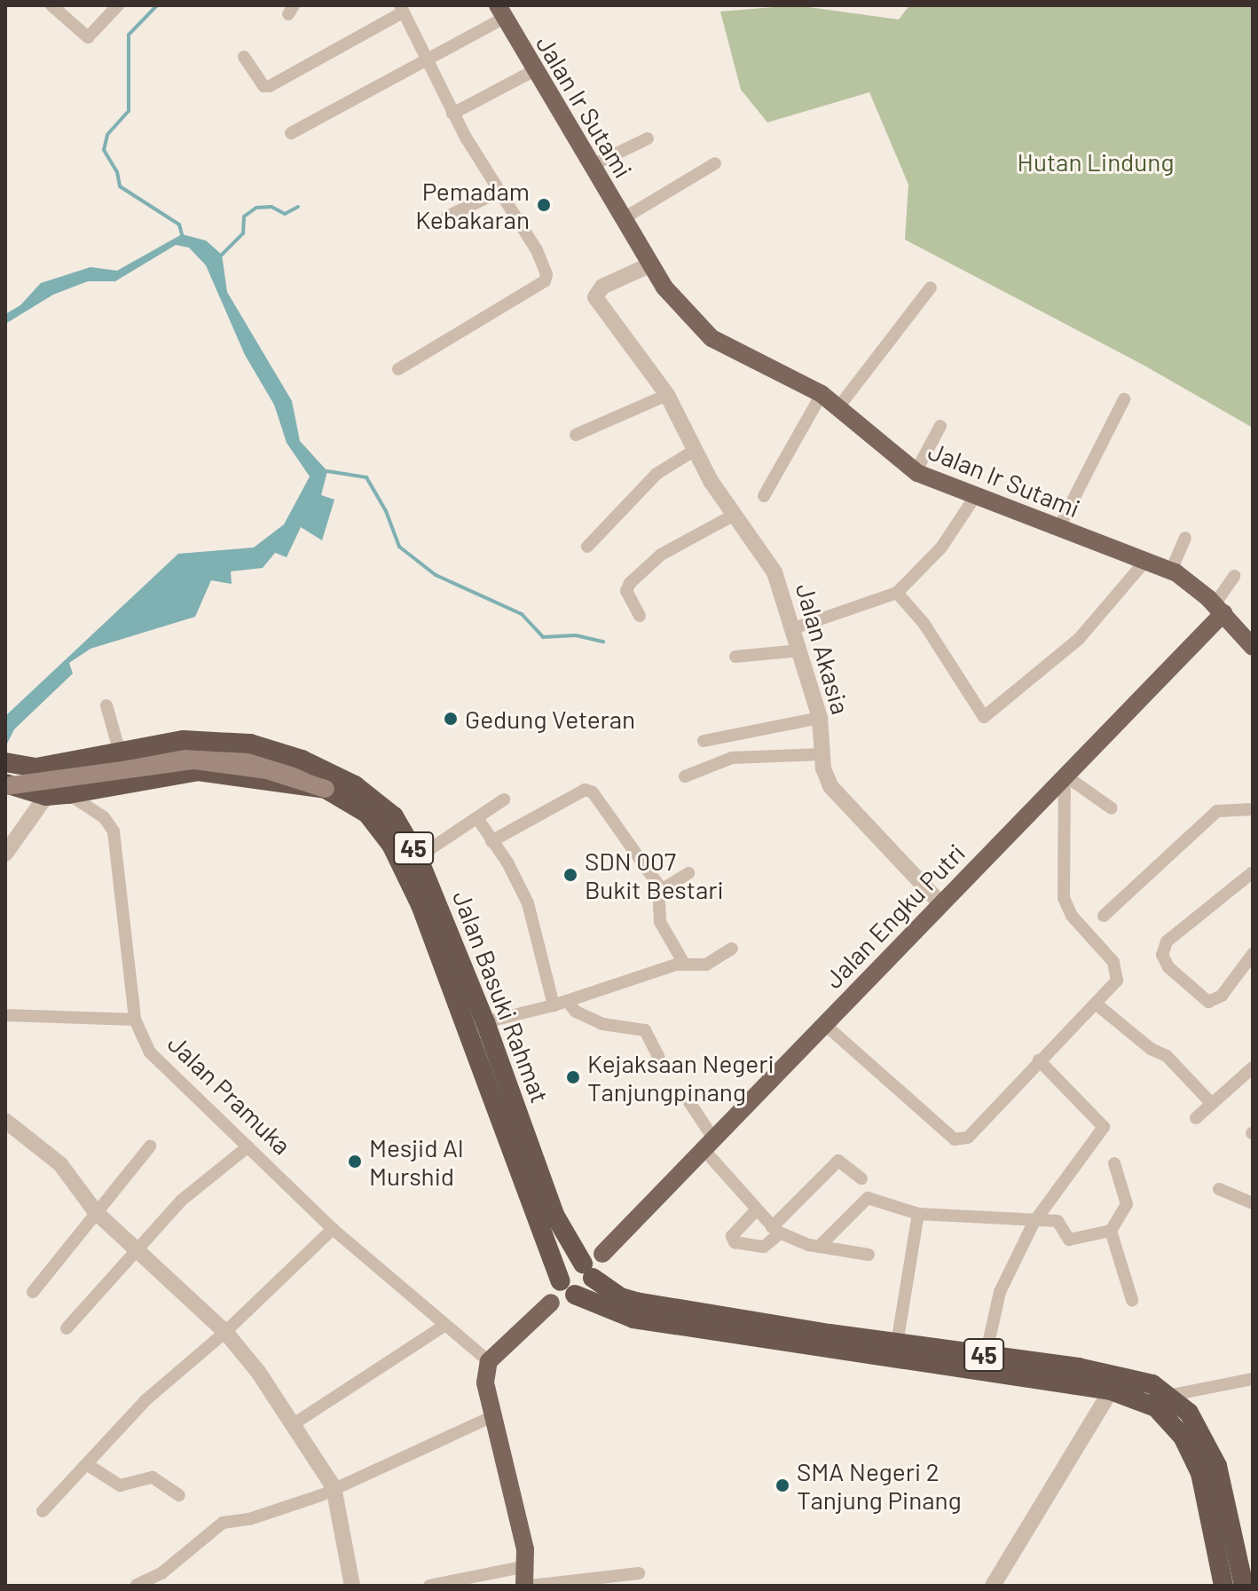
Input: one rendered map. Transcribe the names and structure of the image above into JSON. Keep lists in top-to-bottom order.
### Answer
{
  "streets": {
    "highway": ["45", "Jalan Basuki Rahmat"],
    "main road": ["Jalan Ir Sutami", "Jalan Engku Putri"],
    "street": ["Jalan Akasia", "Jalan Pramuka"]
  },
  "crossings": [
    ["Jalan Ir Sutami", "Jalan Akasia"],
    ["Jalan Ir Sutami", "Jalan Engku Putri"],
    ["Jalan Akasia", "Jalan Engku Putri"],
    ["Jalan Engku Putri", "Jalan Basuki Rahmat"],
    ["Jalan Basuki Rahmat", "Jalan Pramuka"]
  ],
  "parks": ["Hutan Lindung"],
  "places": [
    "Pemadam Kebakaran",
    "Gedung Veteran",
    "SDN 007 Bukit Bestari",
    "Kejaksaan Negeri Tanjungpinang",
    "Mesjid Al Murshid",
    "SMA Negeri 2 Tanjung Pinang"
  ]
}
